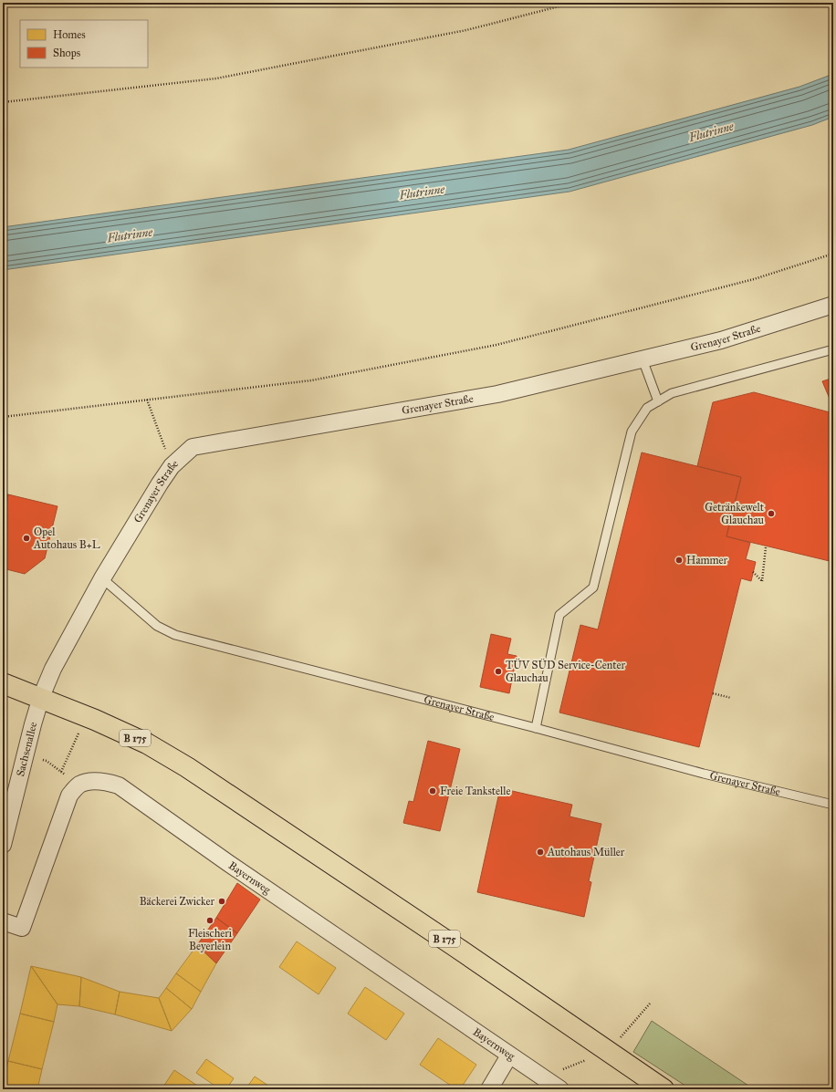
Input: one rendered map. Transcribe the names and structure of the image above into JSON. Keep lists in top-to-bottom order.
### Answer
{
  "streets": {
    "main road": ["B 175"],
    "street": ["Grenayer Straße", "Sachsenallee", "Bayernweg"]
  },
  "crossings": [
    ["Grenayer Straße", "B 175"],
    ["Grenayer Straße", "Sachsenallee"],
    ["B 175", "Sachsenallee"]
  ],
  "water": ["Flutrinne"],
  "places": [
    "Getränkewelt Glauchau",
    "Opel Autohaus B+L",
    "Hammer",
    "TÜV SÜD Service-Center Glauchau",
    "Freie Tankstelle",
    "Autohaus Müller",
    "Bäckerei Zwicker",
    "Fleischeri Beyerlein"
  ],
  "legend": ["Homes", "Shops"]
}
